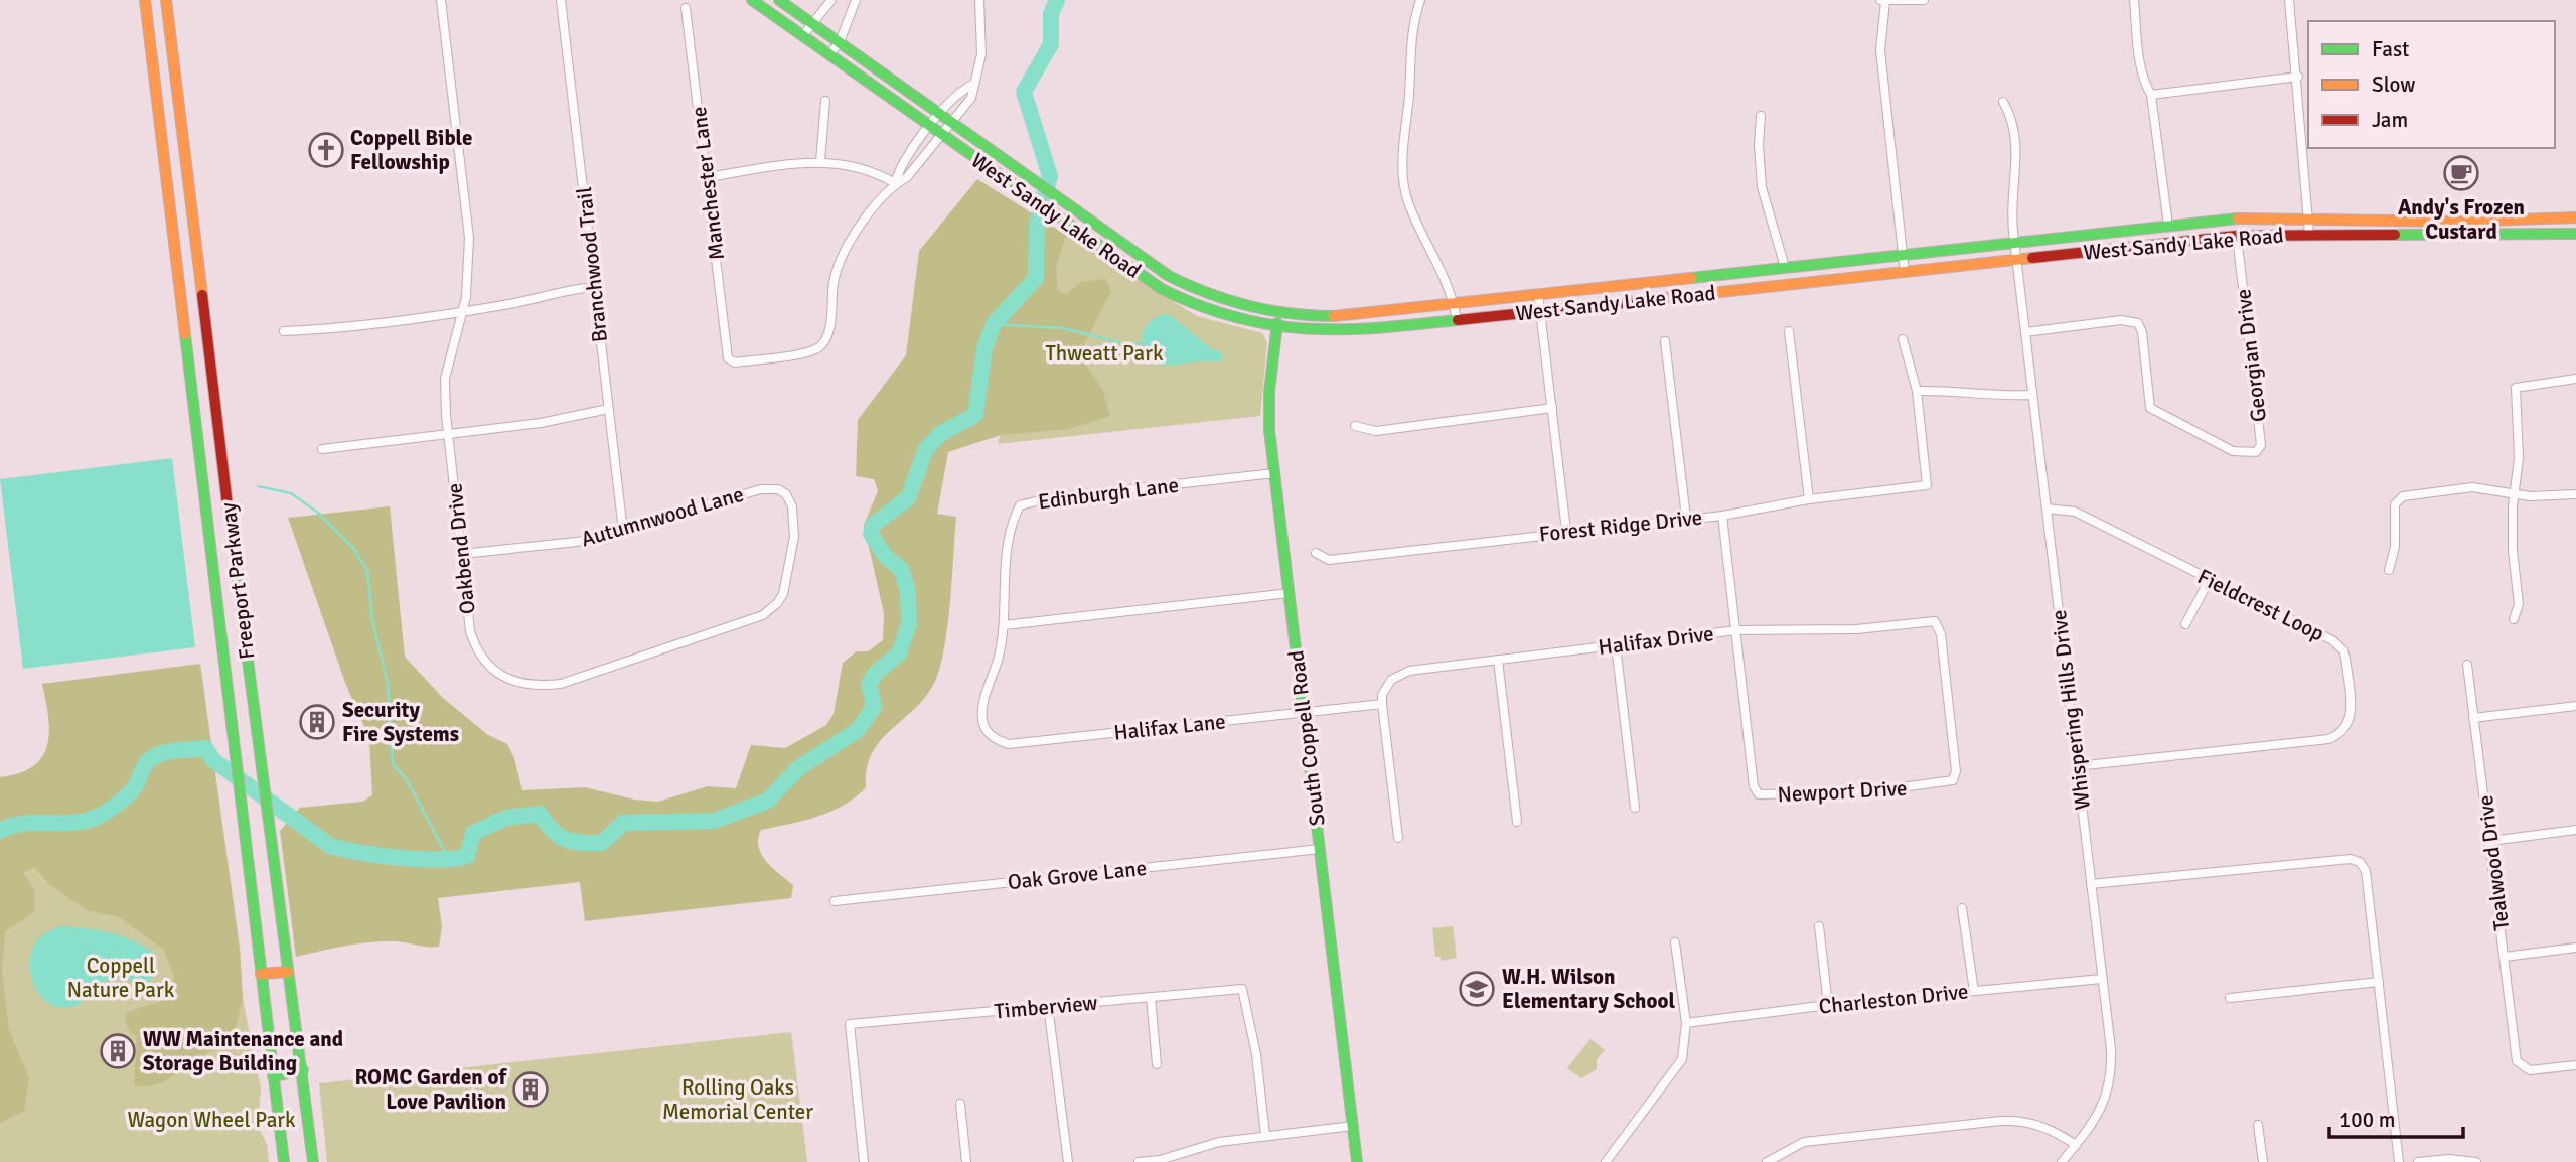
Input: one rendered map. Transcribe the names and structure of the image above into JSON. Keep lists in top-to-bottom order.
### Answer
{
  "streets": {
    "main road": ["West Sandy Lake Road", "Freeport Parkway", "South Coppell Road"],
    "street": [
      "Manchester Lane",
      "Branchwood Trail",
      "Georgian Drive",
      "Edinburgh Lane",
      "Autumnwood Lane",
      "Forest Ridge Drive",
      "Oakbend Drive",
      "Fieldcrest Loop",
      "Halifax Drive",
      "Whispering Hills Drive",
      "Halifax Lane",
      "Newport Drive",
      "Tealwood Drive",
      "Oak Grove Lane",
      "Charleston Drive",
      "Timberview"
    ]
  },
  "crossings": [
    ["West Sandy Lake Road", "Georgian Drive"],
    ["West Sandy Lake Road", "Whispering Hills Drive"],
    ["West Sandy Lake Road", "South Coppell Road"],
    ["Branchwood Trail", "Autumnwood Lane"],
    ["Georgian Drive", "Whispering Hills Drive"],
    ["Edinburgh Lane", "Halifax Lane"],
    ["Edinburgh Lane", "South Coppell Road"],
    ["Autumnwood Lane", "Oakbend Drive"],
    ["Forest Ridge Drive", "Newport Drive"],
    ["Fieldcrest Loop", "Whispering Hills Drive"],
    ["Halifax Drive", "Halifax Lane"],
    ["Halifax Drive", "Newport Drive"],
    ["Whispering Hills Drive", "Charleston Drive"],
    ["Halifax Lane", "South Coppell Road"],
    ["South Coppell Road", "Oak Grove Lane"]
  ],
  "parks": [
    "Thweatt Park",
    "Coppell Nature Park",
    "Rolling Oaks Memorial Center",
    "Wagon Wheel Park"
  ],
  "places": {
    "church": ["Coppell Bible Fellowship"],
    "cafe": ["Andy's Frozen Custard"],
    "building": ["Security Fire Systems", "WW Maintenance and Storage Building", "ROMC Garden of Love Pavilion"],
    "school or university": ["W.H. Wilson Elementary School"]
  },
  "legend": ["Fast", "Slow", "Jam"],
  "scale_bar": "100 m"
}
